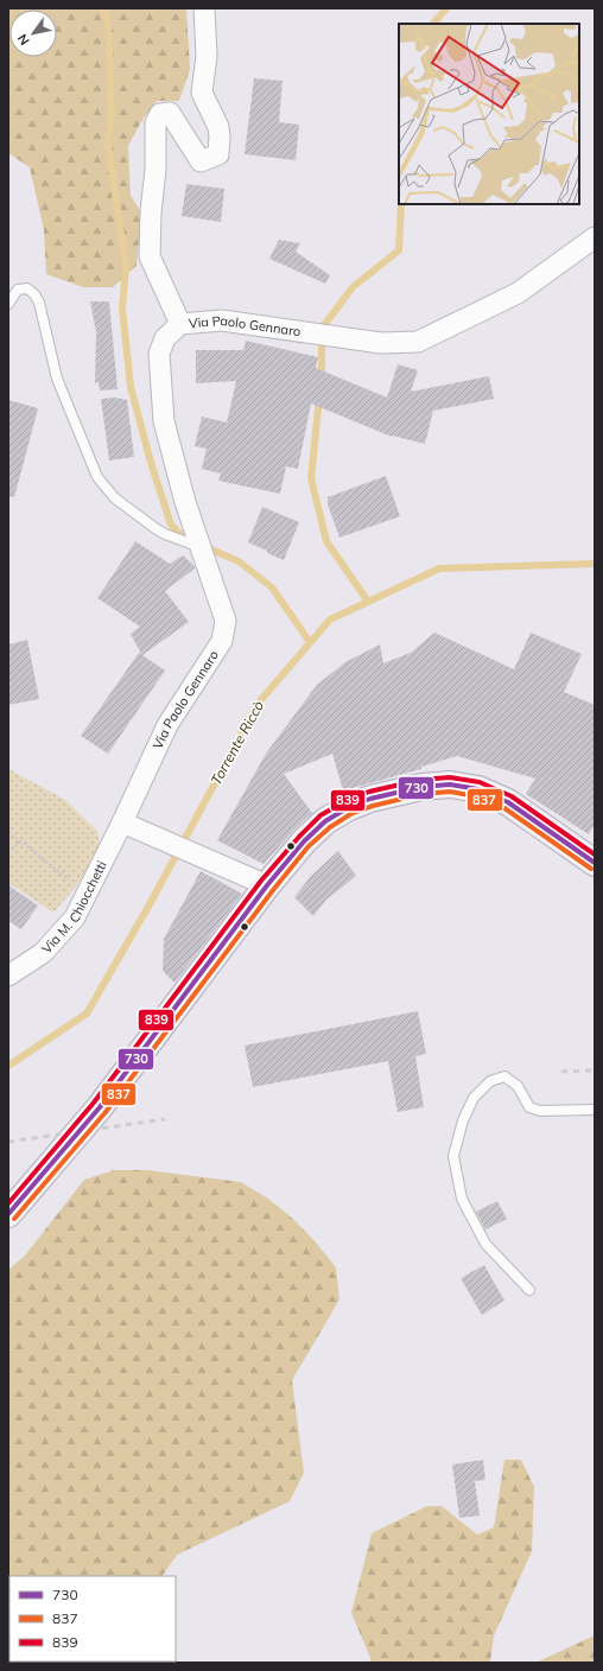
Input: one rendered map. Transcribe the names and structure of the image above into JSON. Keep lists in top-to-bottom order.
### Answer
{
  "streets": {
    "street": ["Via Paolo Gennaro", "Via M. Chiocchetti"]
  },
  "crossings": [
    ["Via Paolo Gennaro", "Via M. Chiocchetti"]
  ],
  "water": ["Torrente Riccò"],
  "lines": ["transit line 839", "transit line 730", "transit line 837"],
  "legend": ["730", "837", "839"],
  "north": "bottom left"
}
